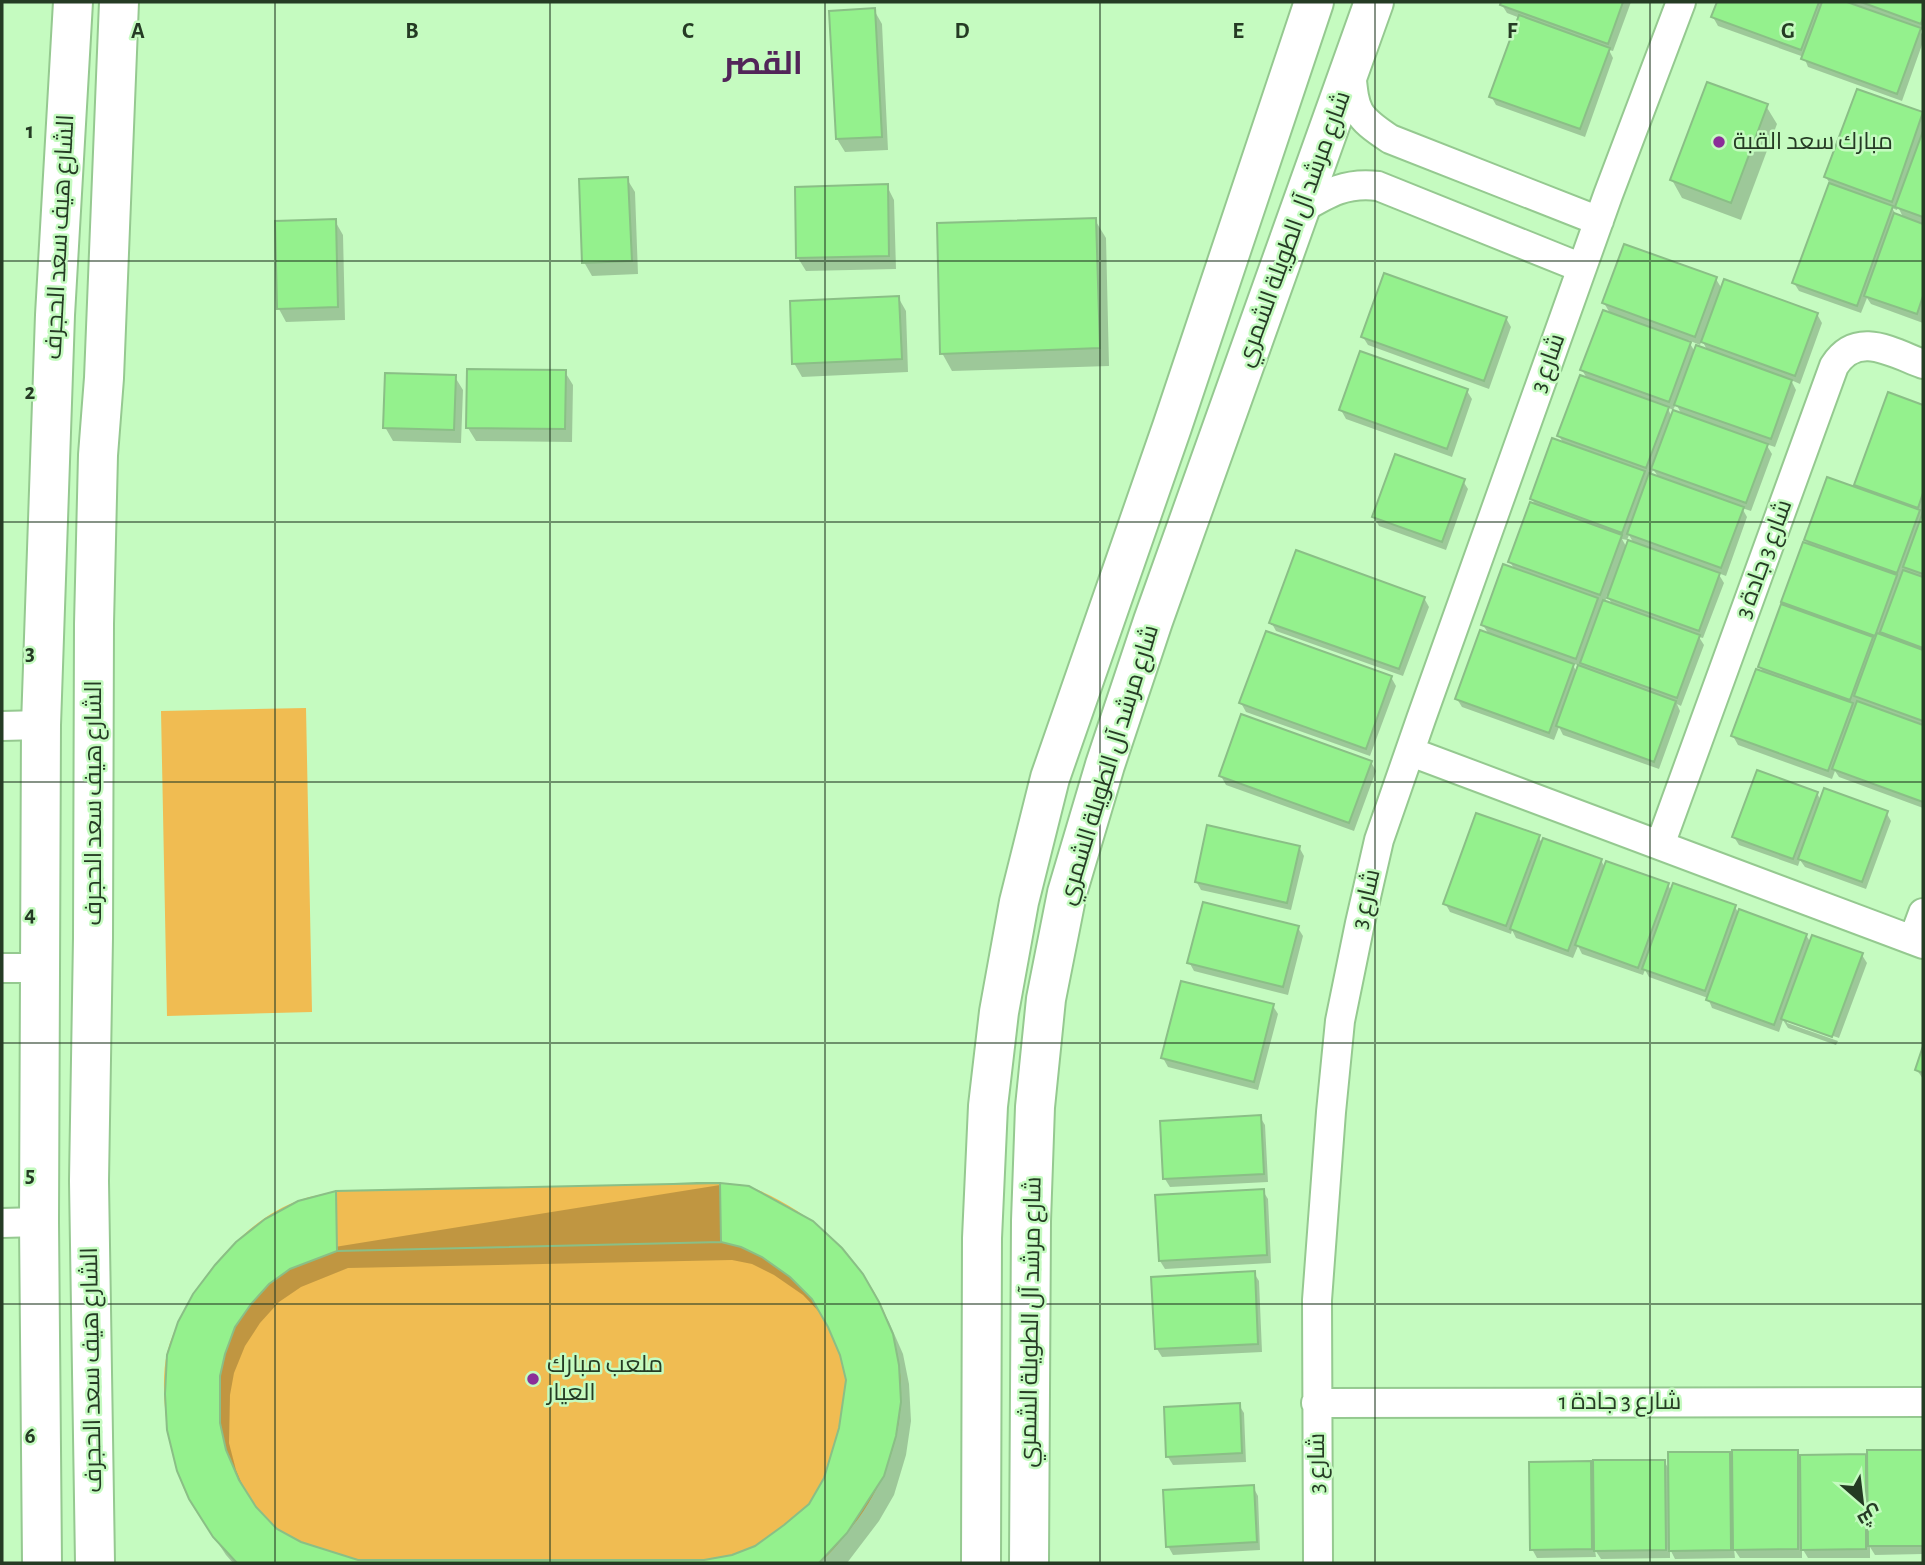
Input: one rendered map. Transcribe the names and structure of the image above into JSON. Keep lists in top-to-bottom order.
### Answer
{
  "streets": {
    "main road": ["شارع مرشد آل الطويلة الشمري", "الشارع هيف سعد الحجرف"],
    "street": ["شارع 3", "شارع 3 جادة 3", "شارع 3 جادة 1"]
  },
  "crossings": [
    ["شارع 3", "شارع 3 جادة 1"]
  ],
  "districts": ["القصر"],
  "places": ["مبارك سعد القبة", "ملعب مبارك العيار"],
  "north": "bottom right",
  "grid": {
    "columns": [
      "A",
      "B",
      "C",
      "D",
      "E",
      "F",
      "G"
    ],
    "rows": [
      "1",
      "2",
      "3",
      "4",
      "5",
      "6"
    ]
  }
}
